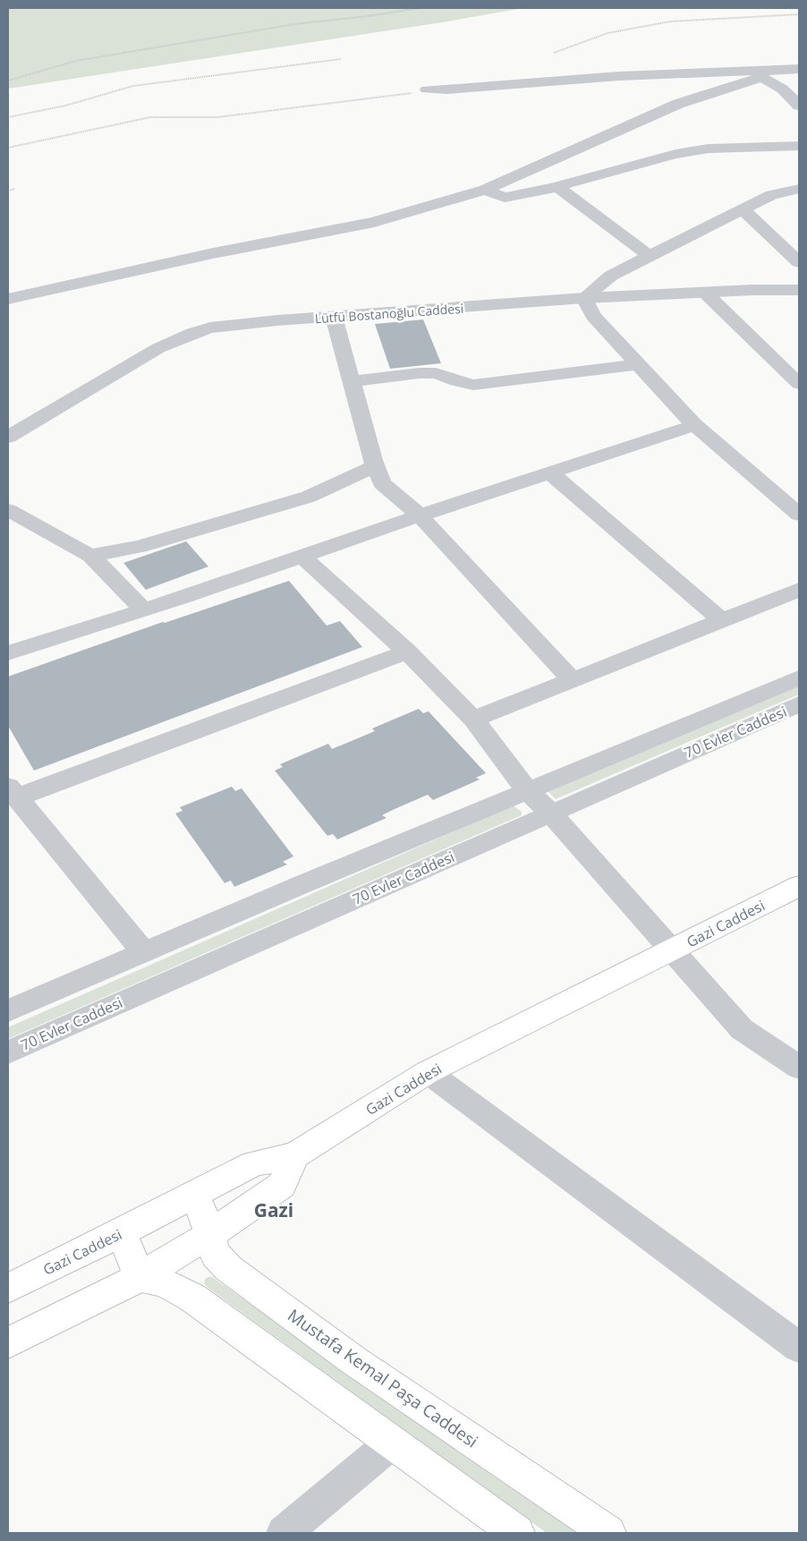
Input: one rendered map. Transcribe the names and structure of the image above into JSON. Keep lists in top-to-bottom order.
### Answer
{
  "streets": {
    "main road": ["Gazi Caddesi", "Mustafa Kemal Paşa Caddesi"],
    "street": ["Lütfü Bostanoğlu Caddesi", "70 Evler Caddesi"]
  },
  "crossings": [
    ["Gazi Caddesi", "Mustafa Kemal Paşa Caddesi"]
  ],
  "districts": ["Gazi"]
}
